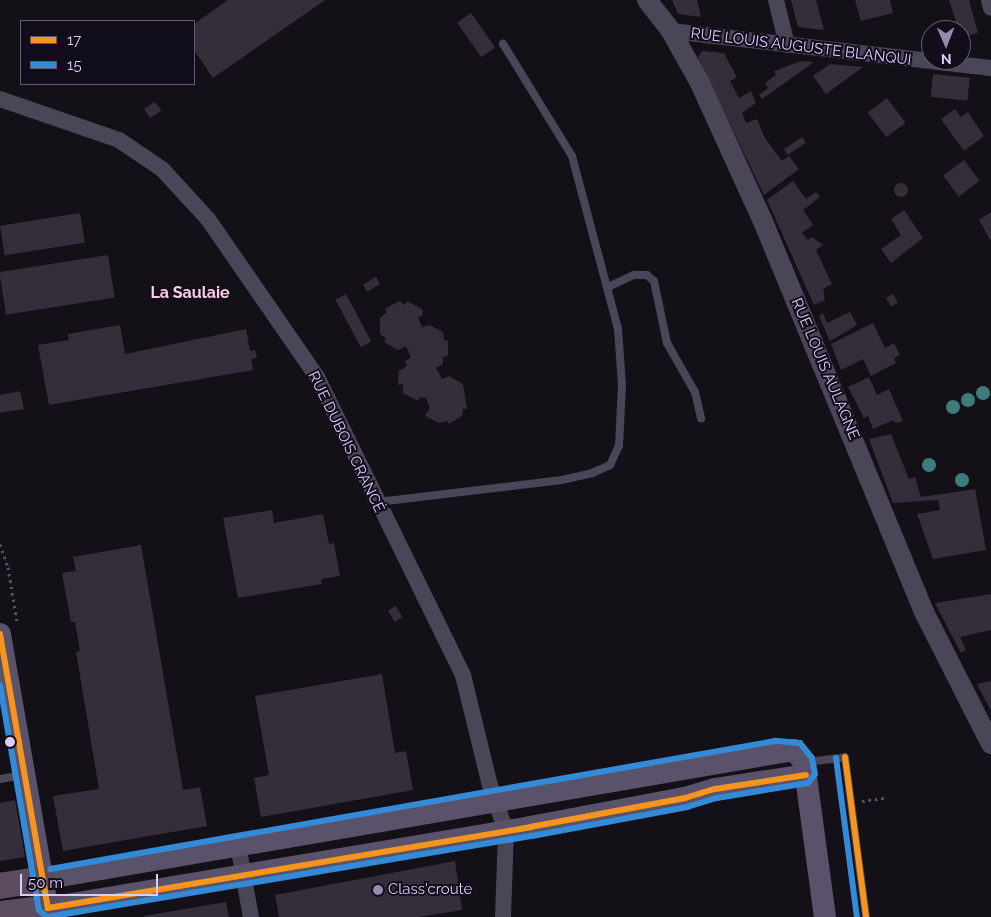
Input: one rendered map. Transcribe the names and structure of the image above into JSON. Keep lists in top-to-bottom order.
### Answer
{
  "streets": {
    "street": ["RUE LOUIS AUGUSTE BLANQUI", "RUE LOUIS AULAGNE", "RUE DUBOIS CRANCÉ"]
  },
  "crossings": [
    ["RUE LOUIS AUGUSTE BLANQUI", "RUE LOUIS AULAGNE"]
  ],
  "districts": ["La Saulaie"],
  "places": ["Class'croute"],
  "lines": ["transit line 17", "transit line 15"],
  "legend": ["17", "15"],
  "scale_bar": "50 m",
  "north": "bottom"
}
